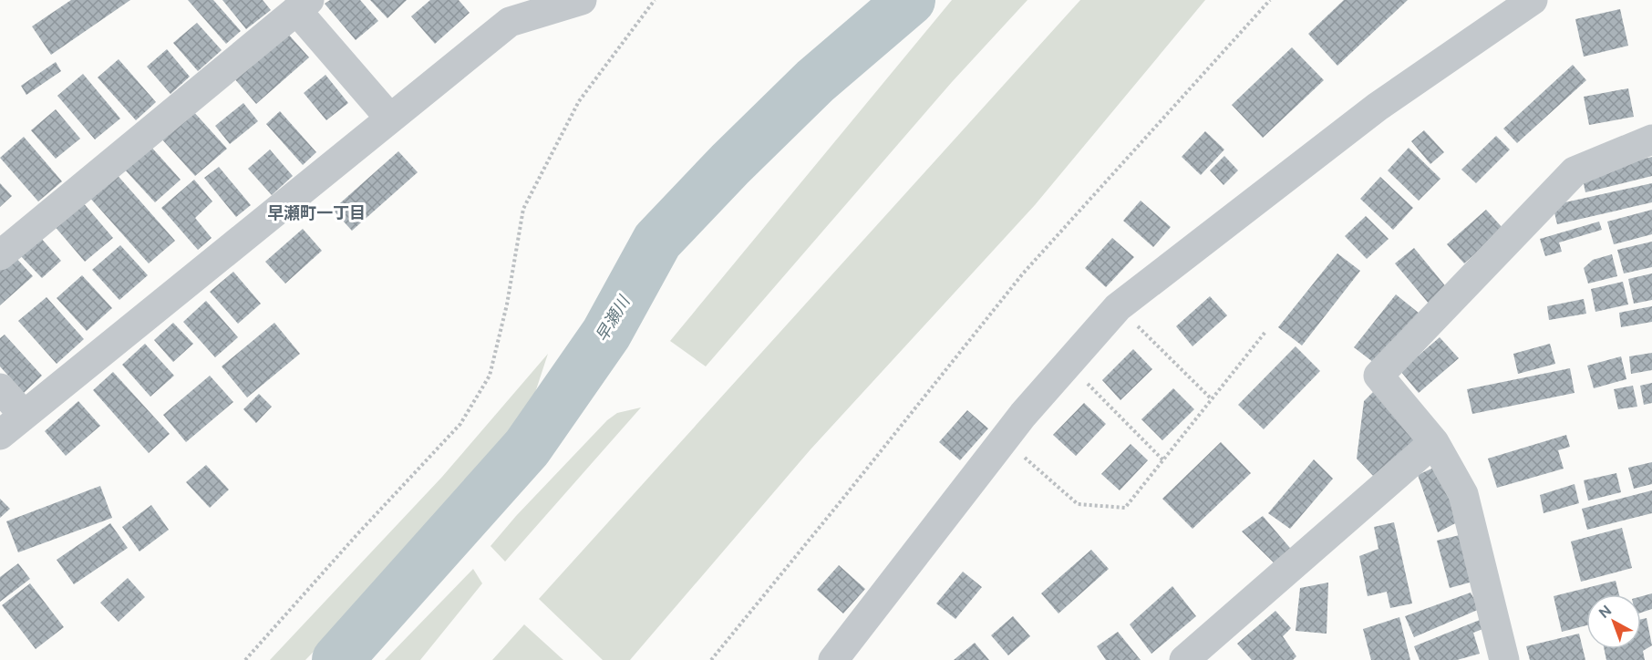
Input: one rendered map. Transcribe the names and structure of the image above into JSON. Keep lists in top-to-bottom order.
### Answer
{
  "districts": ["早瀬町一丁目"],
  "water": ["早瀬川"],
  "north": "top left"
}
